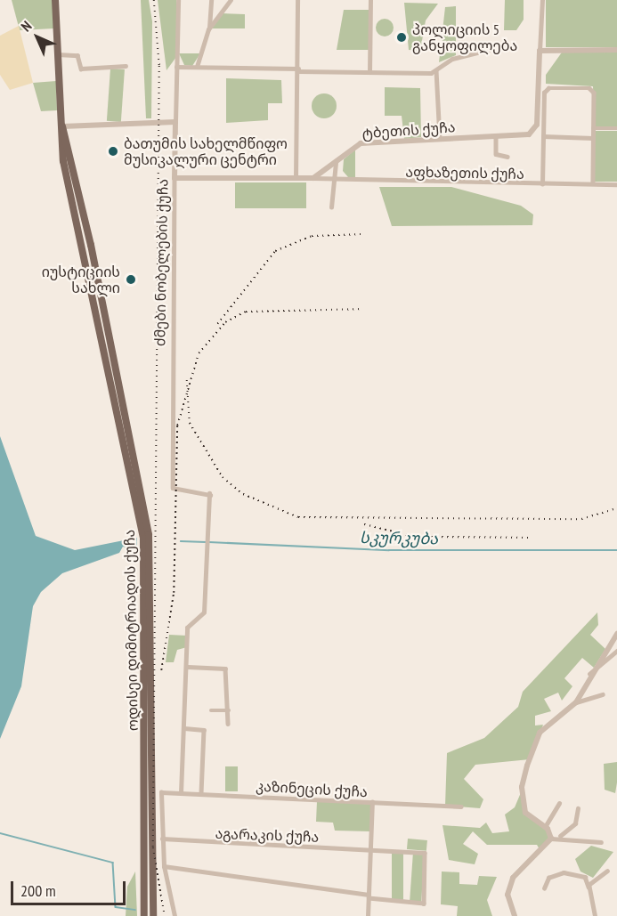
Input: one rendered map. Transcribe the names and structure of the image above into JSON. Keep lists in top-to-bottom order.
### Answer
{
  "streets": {
    "main road": ["ოდისეი დიმიტრიადის ქუჩა"],
    "street": [
      "ტბეთის ქუჩა",
      "აფხაზეთის ქუჩა",
      "ძმები ნობელების ქუჩა",
      "კაზინეცის ქუჩა",
      "აგარაკის ქუჩა"
    ]
  },
  "crossings": [
    ["ტბეთის ქუჩა", "აფხაზეთის ქუჩა"],
    ["ძმები ნობელების ქუჩა", "კაზინეცის ქუჩა"],
    ["კაზინეცის ქუჩა", "აგარაკის ქუჩა"]
  ],
  "water": ["სკურკუბა"],
  "places": ["პოლიციის 5 განყოფილება", "ბათუმის სახელმწიფო მუსიკალური ცენტრი", "იუსტიციის სახლი"],
  "scale_bar": "200 m",
  "north": "top left"
}
